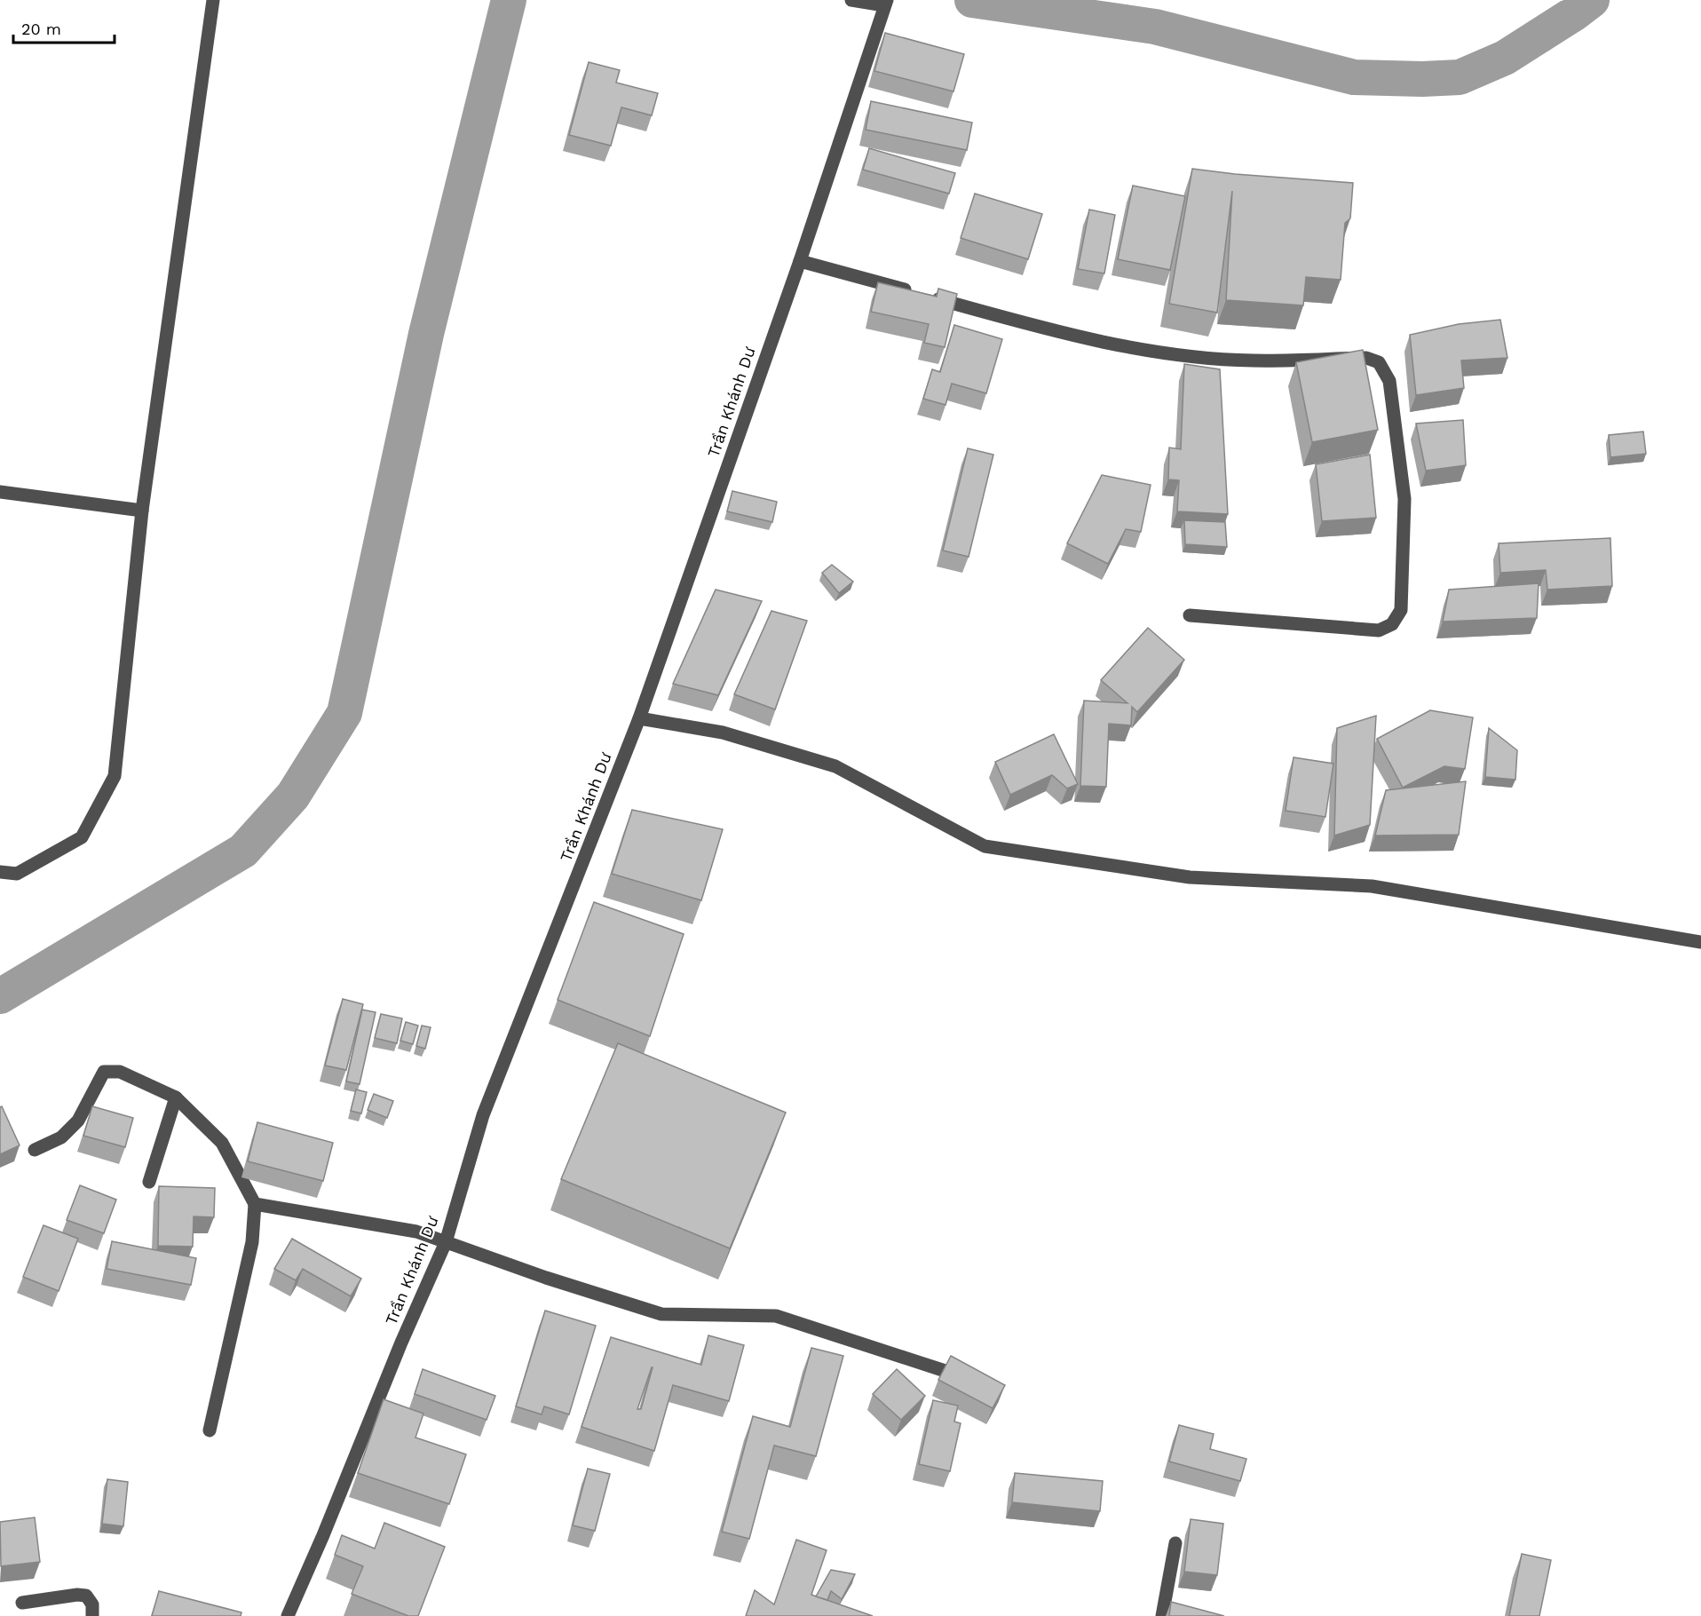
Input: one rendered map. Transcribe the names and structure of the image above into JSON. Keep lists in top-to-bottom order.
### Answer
{
  "streets": {
    "street": ["Trần Khánh Dư"]
  },
  "scale_bar": "20 m"
}
